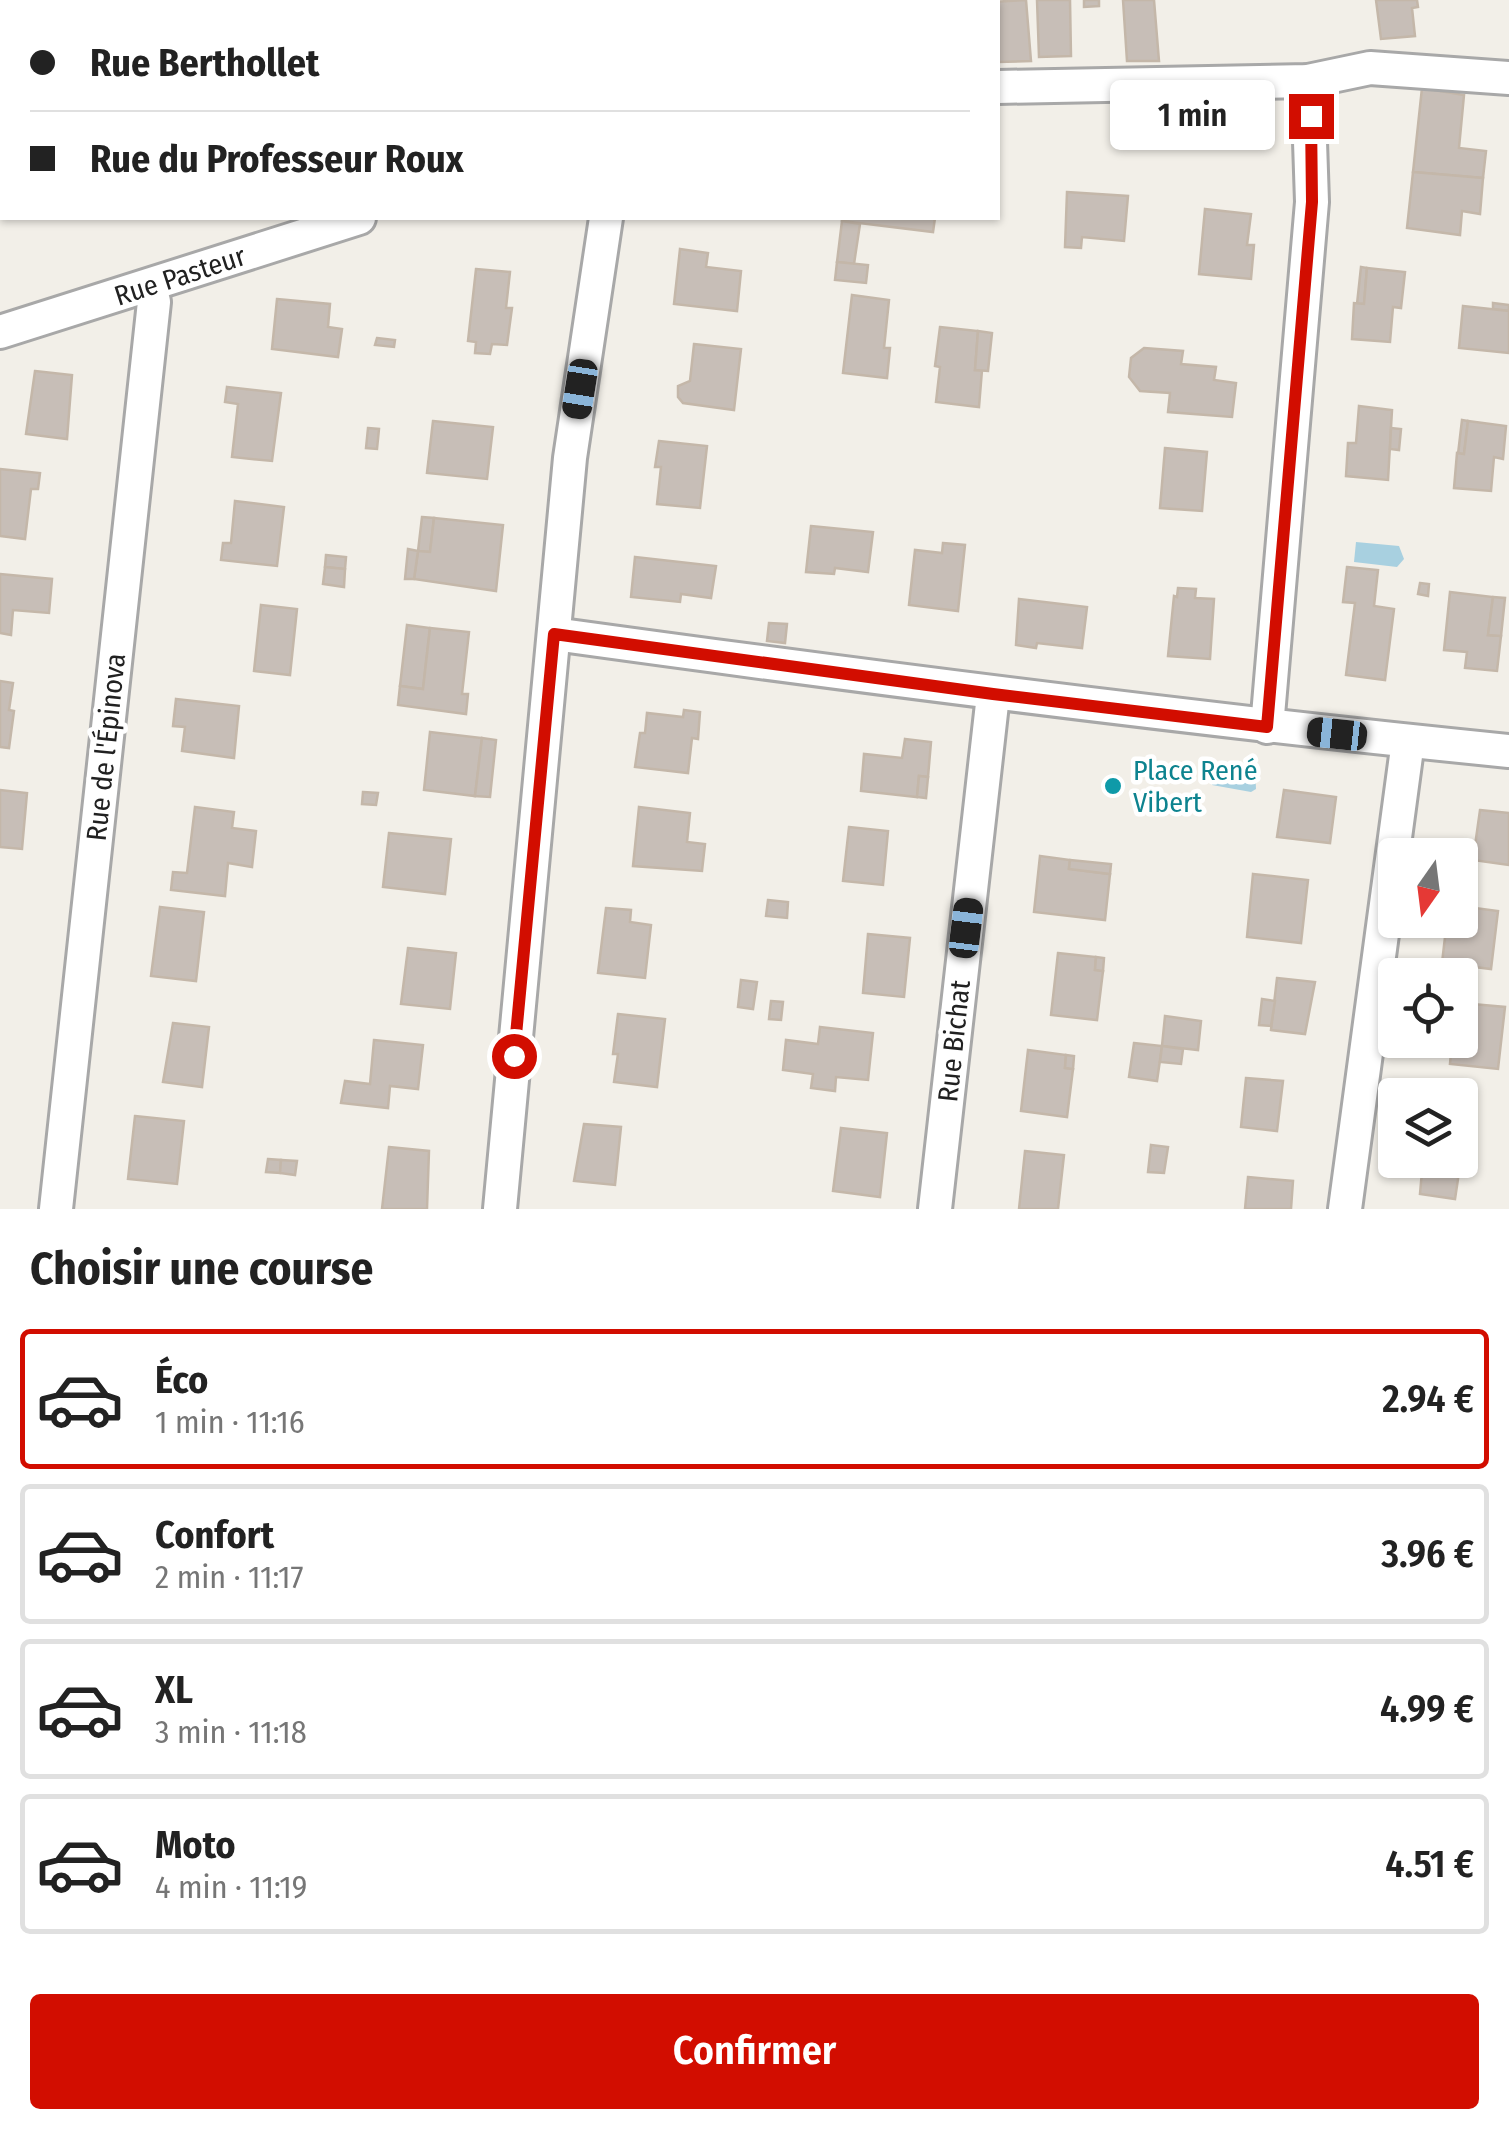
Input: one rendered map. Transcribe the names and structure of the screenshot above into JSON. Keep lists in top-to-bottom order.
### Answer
{
  "streets": {
    "street": ["Rue Pasteur", "Rue de l'Épinova", "Rue Bichat"]
  },
  "crossings": [
    ["Rue Pasteur", "Rue de l'Épinova"]
  ],
  "places": ["Place René Vibert"],
  "north": "bottom",
  "page": {
    "banner": ["Rue Berthollet", "Rue du Professeur Roux"],
    "bubble": "1 min",
    "heading": "Choisir une course",
    "list": [
      {
        "name": "Éco",
        "note": "1 min · 11:16",
        "value": "2.94 €"
      },
      {
        "name": "Confort",
        "note": "2 min · 11:17",
        "value": "3.96 €"
      },
      {
        "name": "XL",
        "note": "3 min · 11:18",
        "value": "4.99 €"
      },
      {
        "name": "Moto",
        "note": "4 min · 11:19",
        "value": "4.51 €"
      }
    ],
    "buttons": "Confirmer"
  }
}
